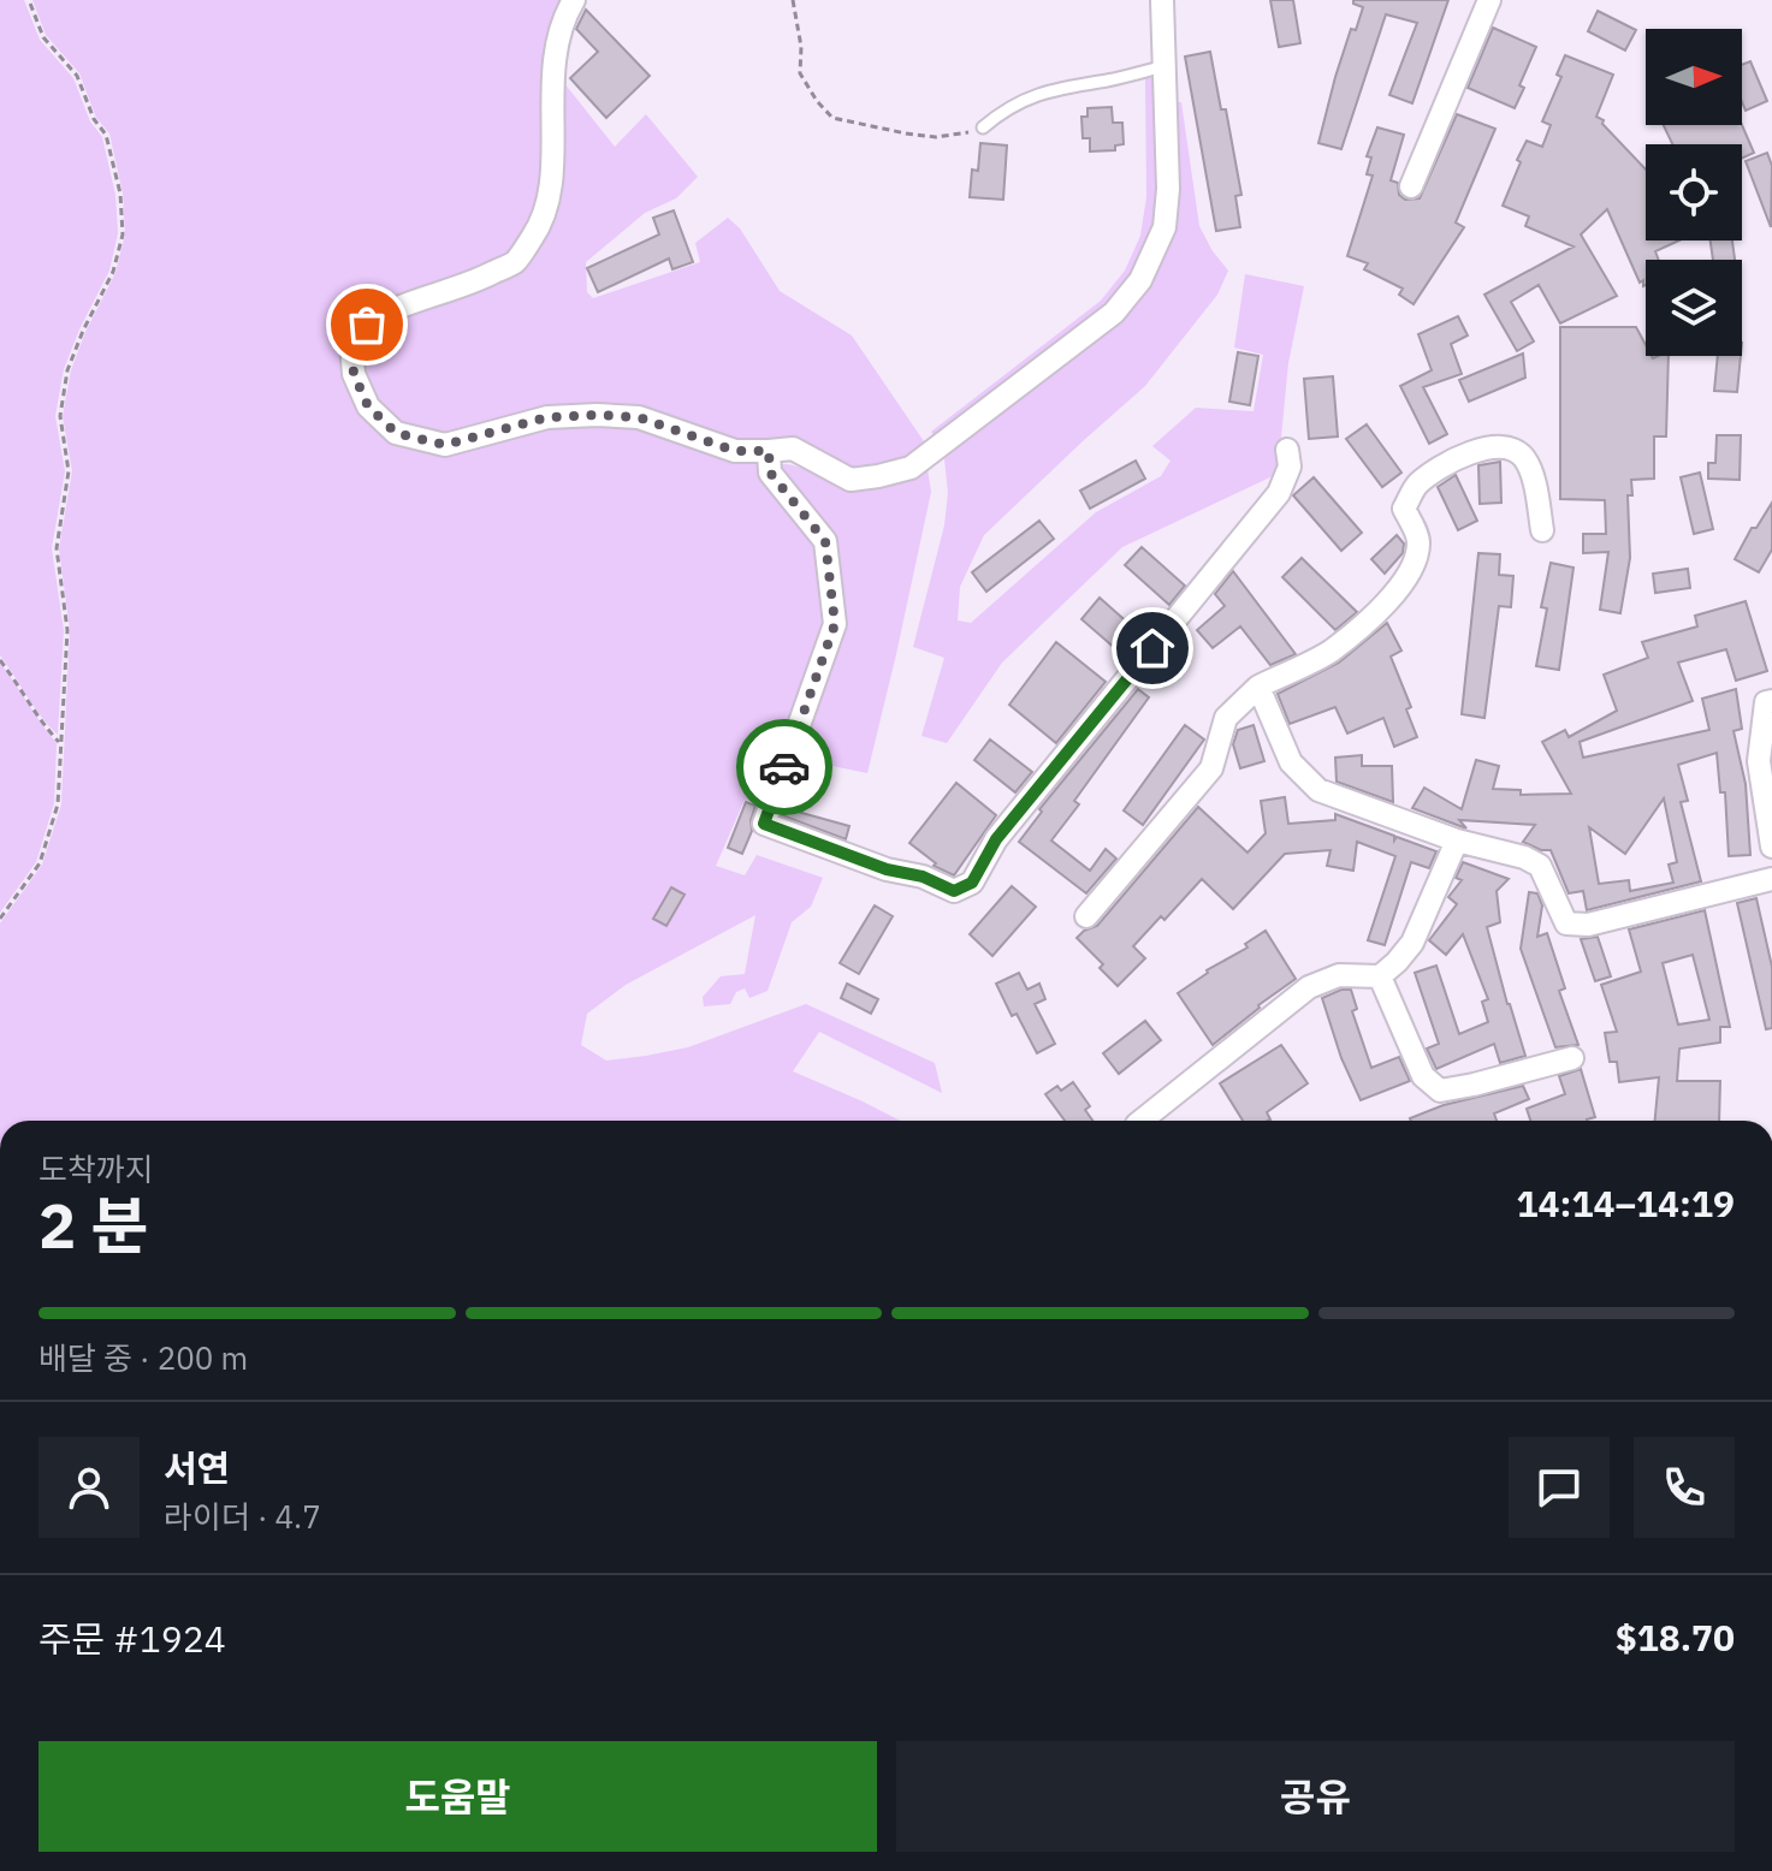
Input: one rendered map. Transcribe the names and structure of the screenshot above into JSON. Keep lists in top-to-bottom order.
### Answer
{
  "north": "right",
  "page": {
    "heading": ["2 분", "도착까지", "14:14–14:19"],
    "panel": [
      "서연",
      "라이더 · 4.7",
      "주문 #1924",
      "$18.70"
    ],
    "bar": "배달 중 · 200 m",
    "buttons": ["도움말", "공유"]
  }
}
